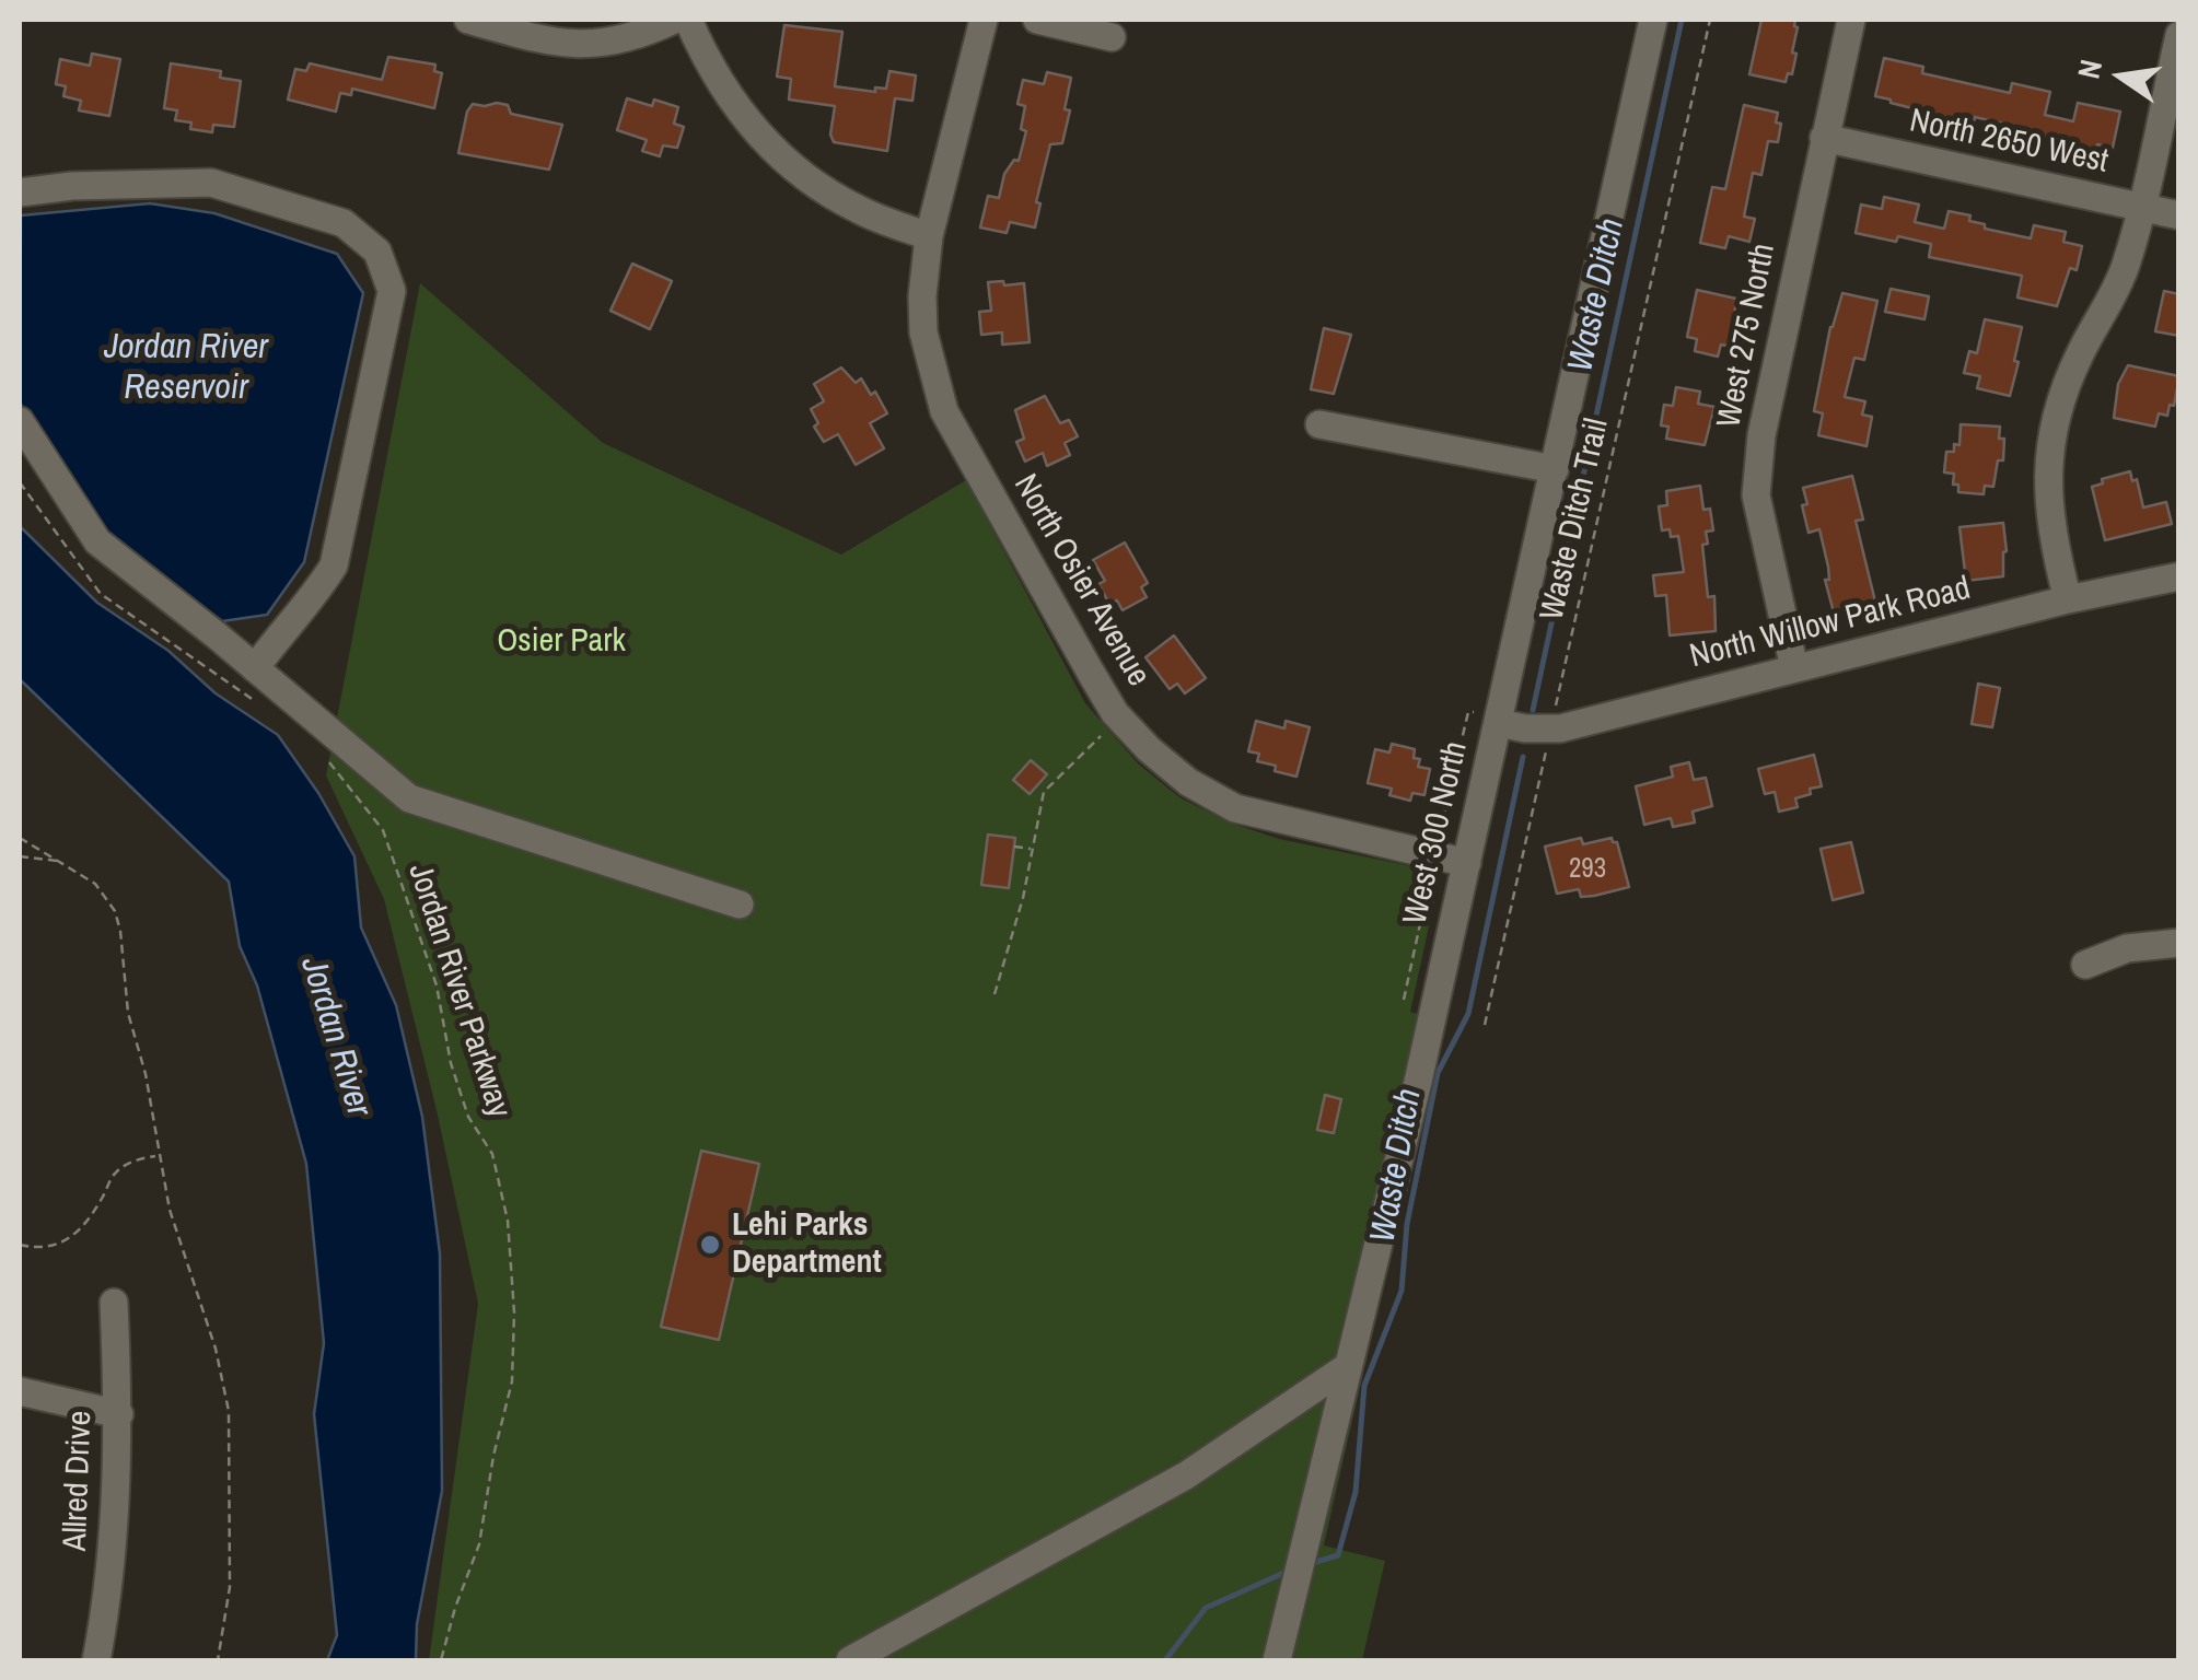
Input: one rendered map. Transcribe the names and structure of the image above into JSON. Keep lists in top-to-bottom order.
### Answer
{
  "streets": {
    "street": [
      "North 2650 West",
      "West 275 North",
      "North Osier Avenue",
      "North Willow Park Road",
      "West 300 North",
      "Allred Drive"
    ],
    "path": ["Waste Ditch Trail", "Jordan River Parkway"]
  },
  "crossings": [
    ["North 2650 West", "West 275 North"],
    ["West 275 North", "North Willow Park Road"],
    ["North Osier Avenue", "West 300 North"],
    ["North Willow Park Road", "West 300 North"]
  ],
  "water": ["Waste Ditch", "Jordan River Reservoir", "Jordan River"],
  "parks": ["Osier Park"],
  "places": ["Lehi Parks Department"],
  "house_numbers": ["293"],
  "north": "left"
}
